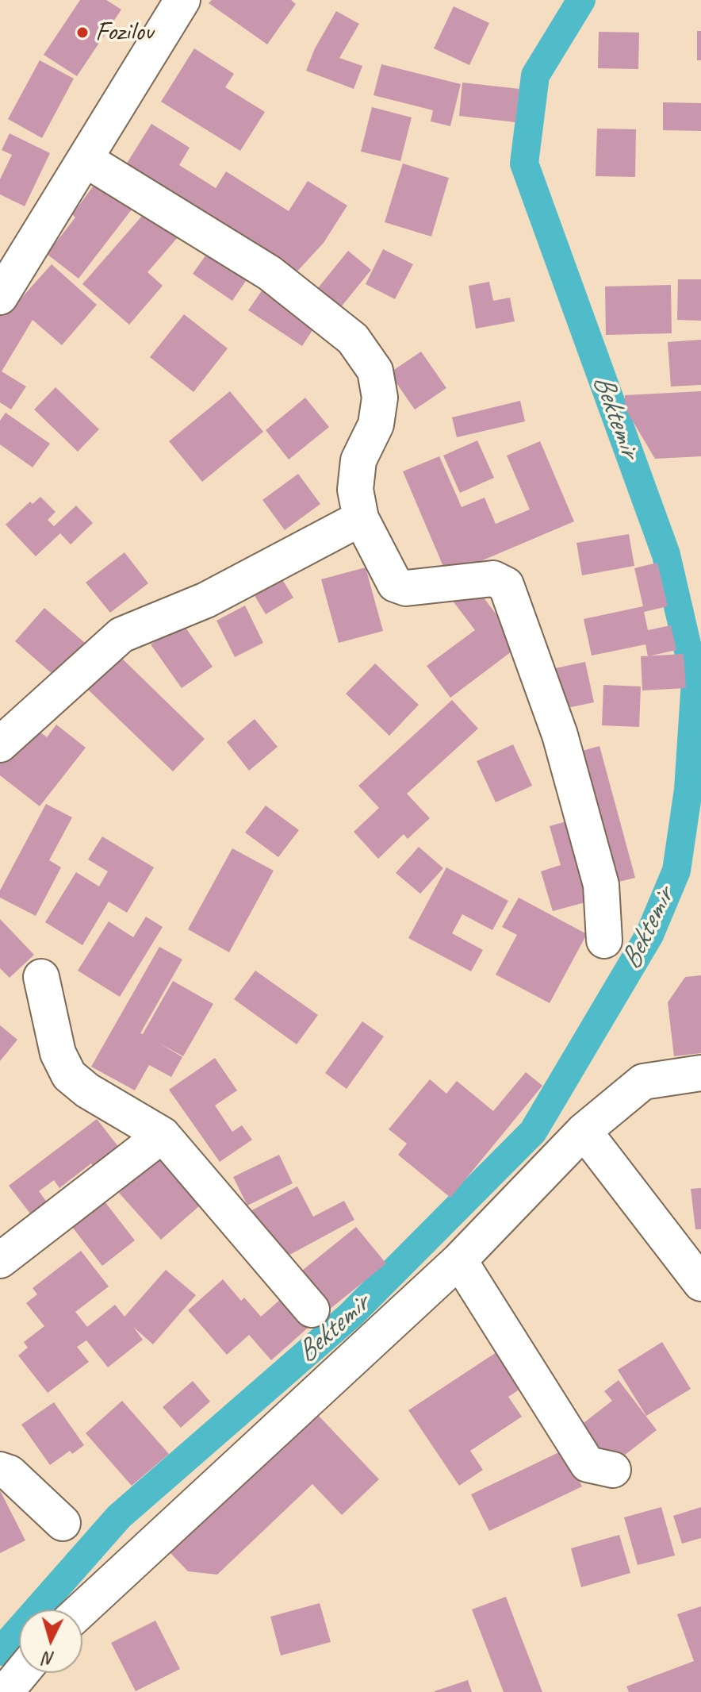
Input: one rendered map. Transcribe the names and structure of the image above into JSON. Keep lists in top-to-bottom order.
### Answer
{
  "water": ["Bektemir"],
  "places": ["Fozilov"],
  "north": "bottom"
}
